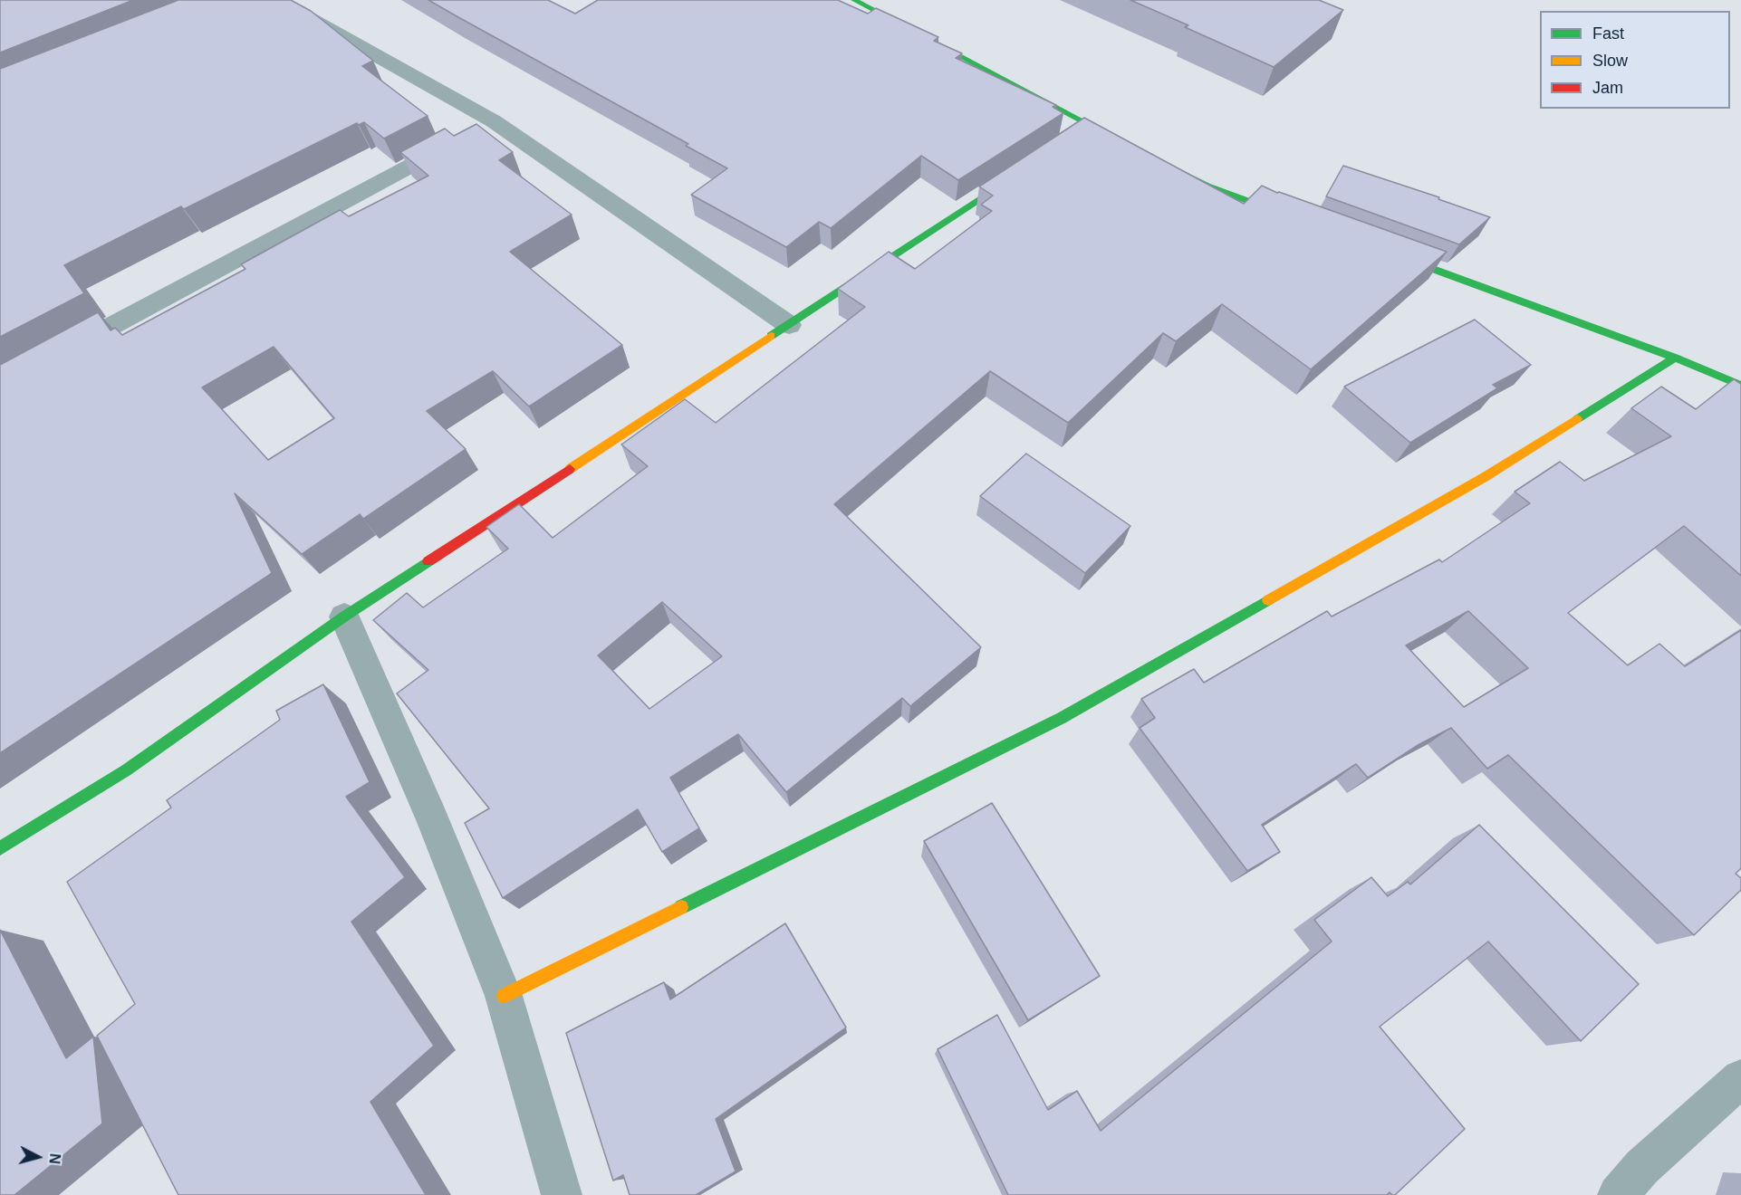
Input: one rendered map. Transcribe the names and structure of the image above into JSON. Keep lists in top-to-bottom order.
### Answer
{
  "legend": ["Fast", "Slow", "Jam"],
  "north": "right"
}
